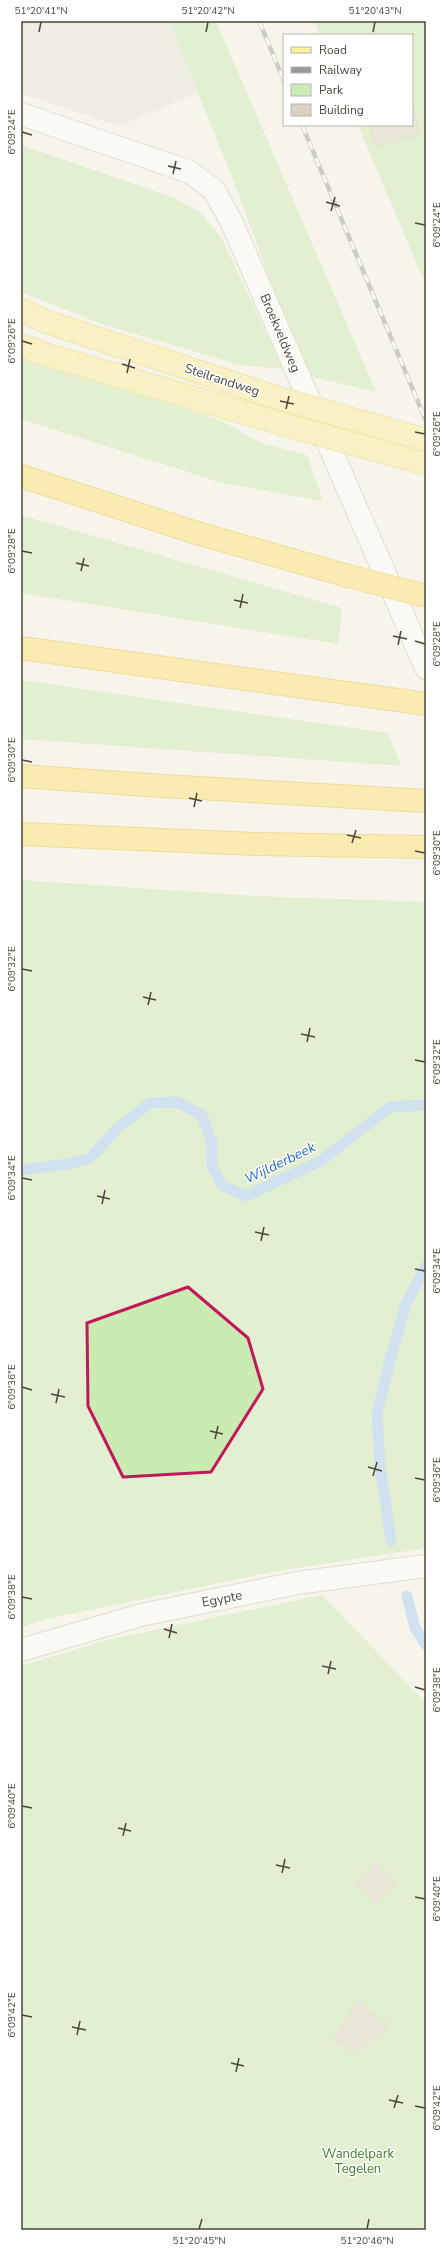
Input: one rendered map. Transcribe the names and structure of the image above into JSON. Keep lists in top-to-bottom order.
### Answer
{
  "streets": {
    "main road": ["Steilrandweg"],
    "street": ["Broekveldweg", "Egypte"]
  },
  "water": ["Wijlderbeek"],
  "parks": ["Wandelpark Tegelen"],
  "legend": [
    "Road",
    "Railway",
    "Park",
    "Building"
  ],
  "coordinates": [
    "51°20'41\"N",
    "51°20'42\"N",
    "51°20'43\"N",
    "6°09'24\"E",
    "6°09'26\"E",
    "6°09'28\"E",
    "6°09'30\"E",
    "6°09'32\"E",
    "6°09'34\"E",
    "6°09'36\"E",
    "6°09'38\"E",
    "6°09'40\"E",
    "6°09'42\"E",
    "51°20'45\"N",
    "51°20'46\"N"
  ]
}
